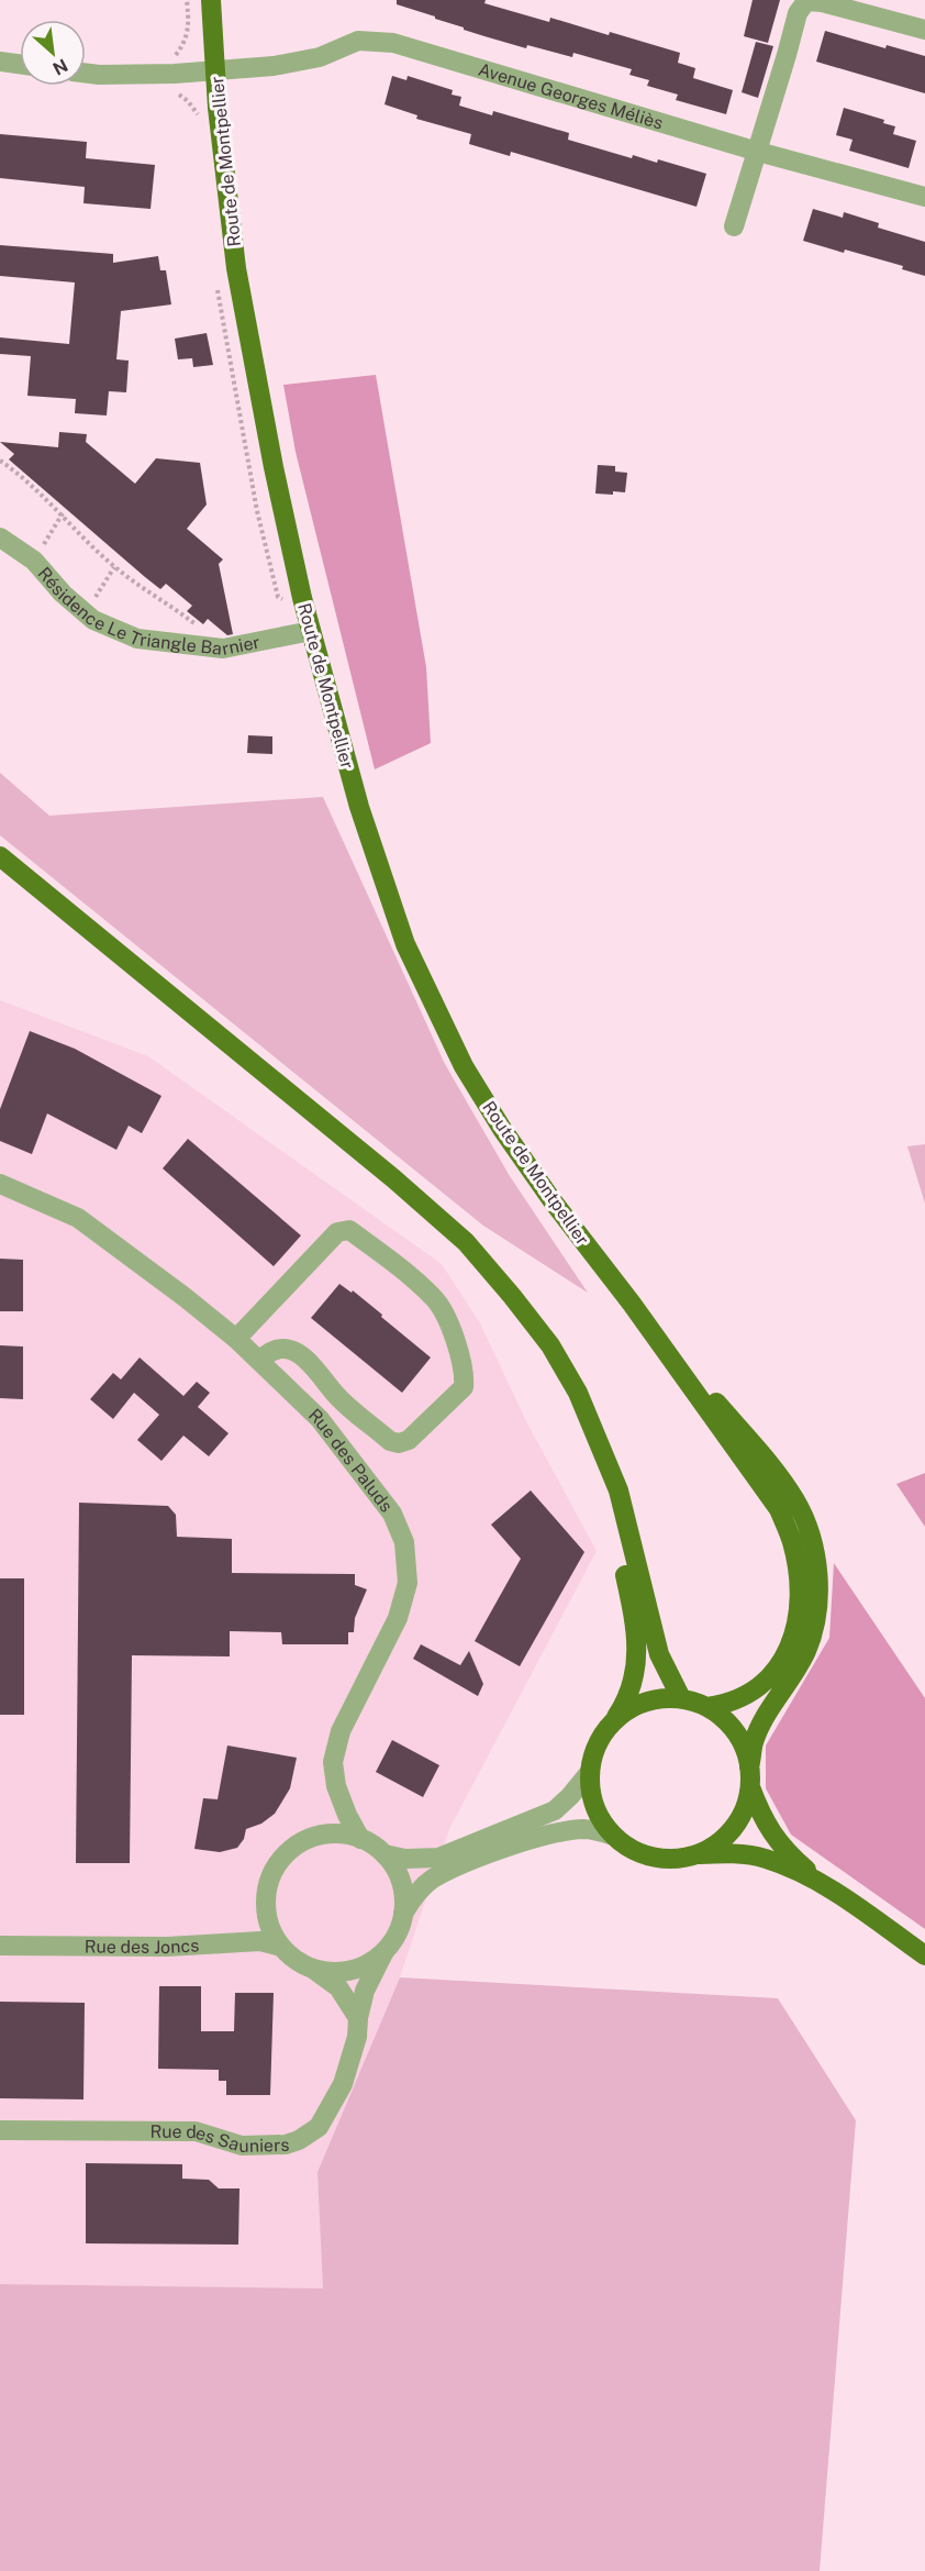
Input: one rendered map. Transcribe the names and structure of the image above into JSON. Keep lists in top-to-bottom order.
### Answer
{
  "streets": {
    "main road": ["Route de Montpellier"],
    "street": [
      "Avenue Georges Méliès",
      "Résidence Le Triangle Barnier",
      "Rue des Paluds",
      "Rue des Joncs",
      "Rue des Sauniers"
    ]
  },
  "crossings": [
    ["Avenue Georges Méliès", "Route de Montpellier"],
    ["Route de Montpellier", "Résidence Le Triangle Barnier"],
    ["Rue des Paluds", "Rue des Joncs"],
    ["Rue des Paluds", "Rue des Sauniers"],
    ["Rue des Joncs", "Rue des Sauniers"]
  ],
  "north": "bottom right"
}
